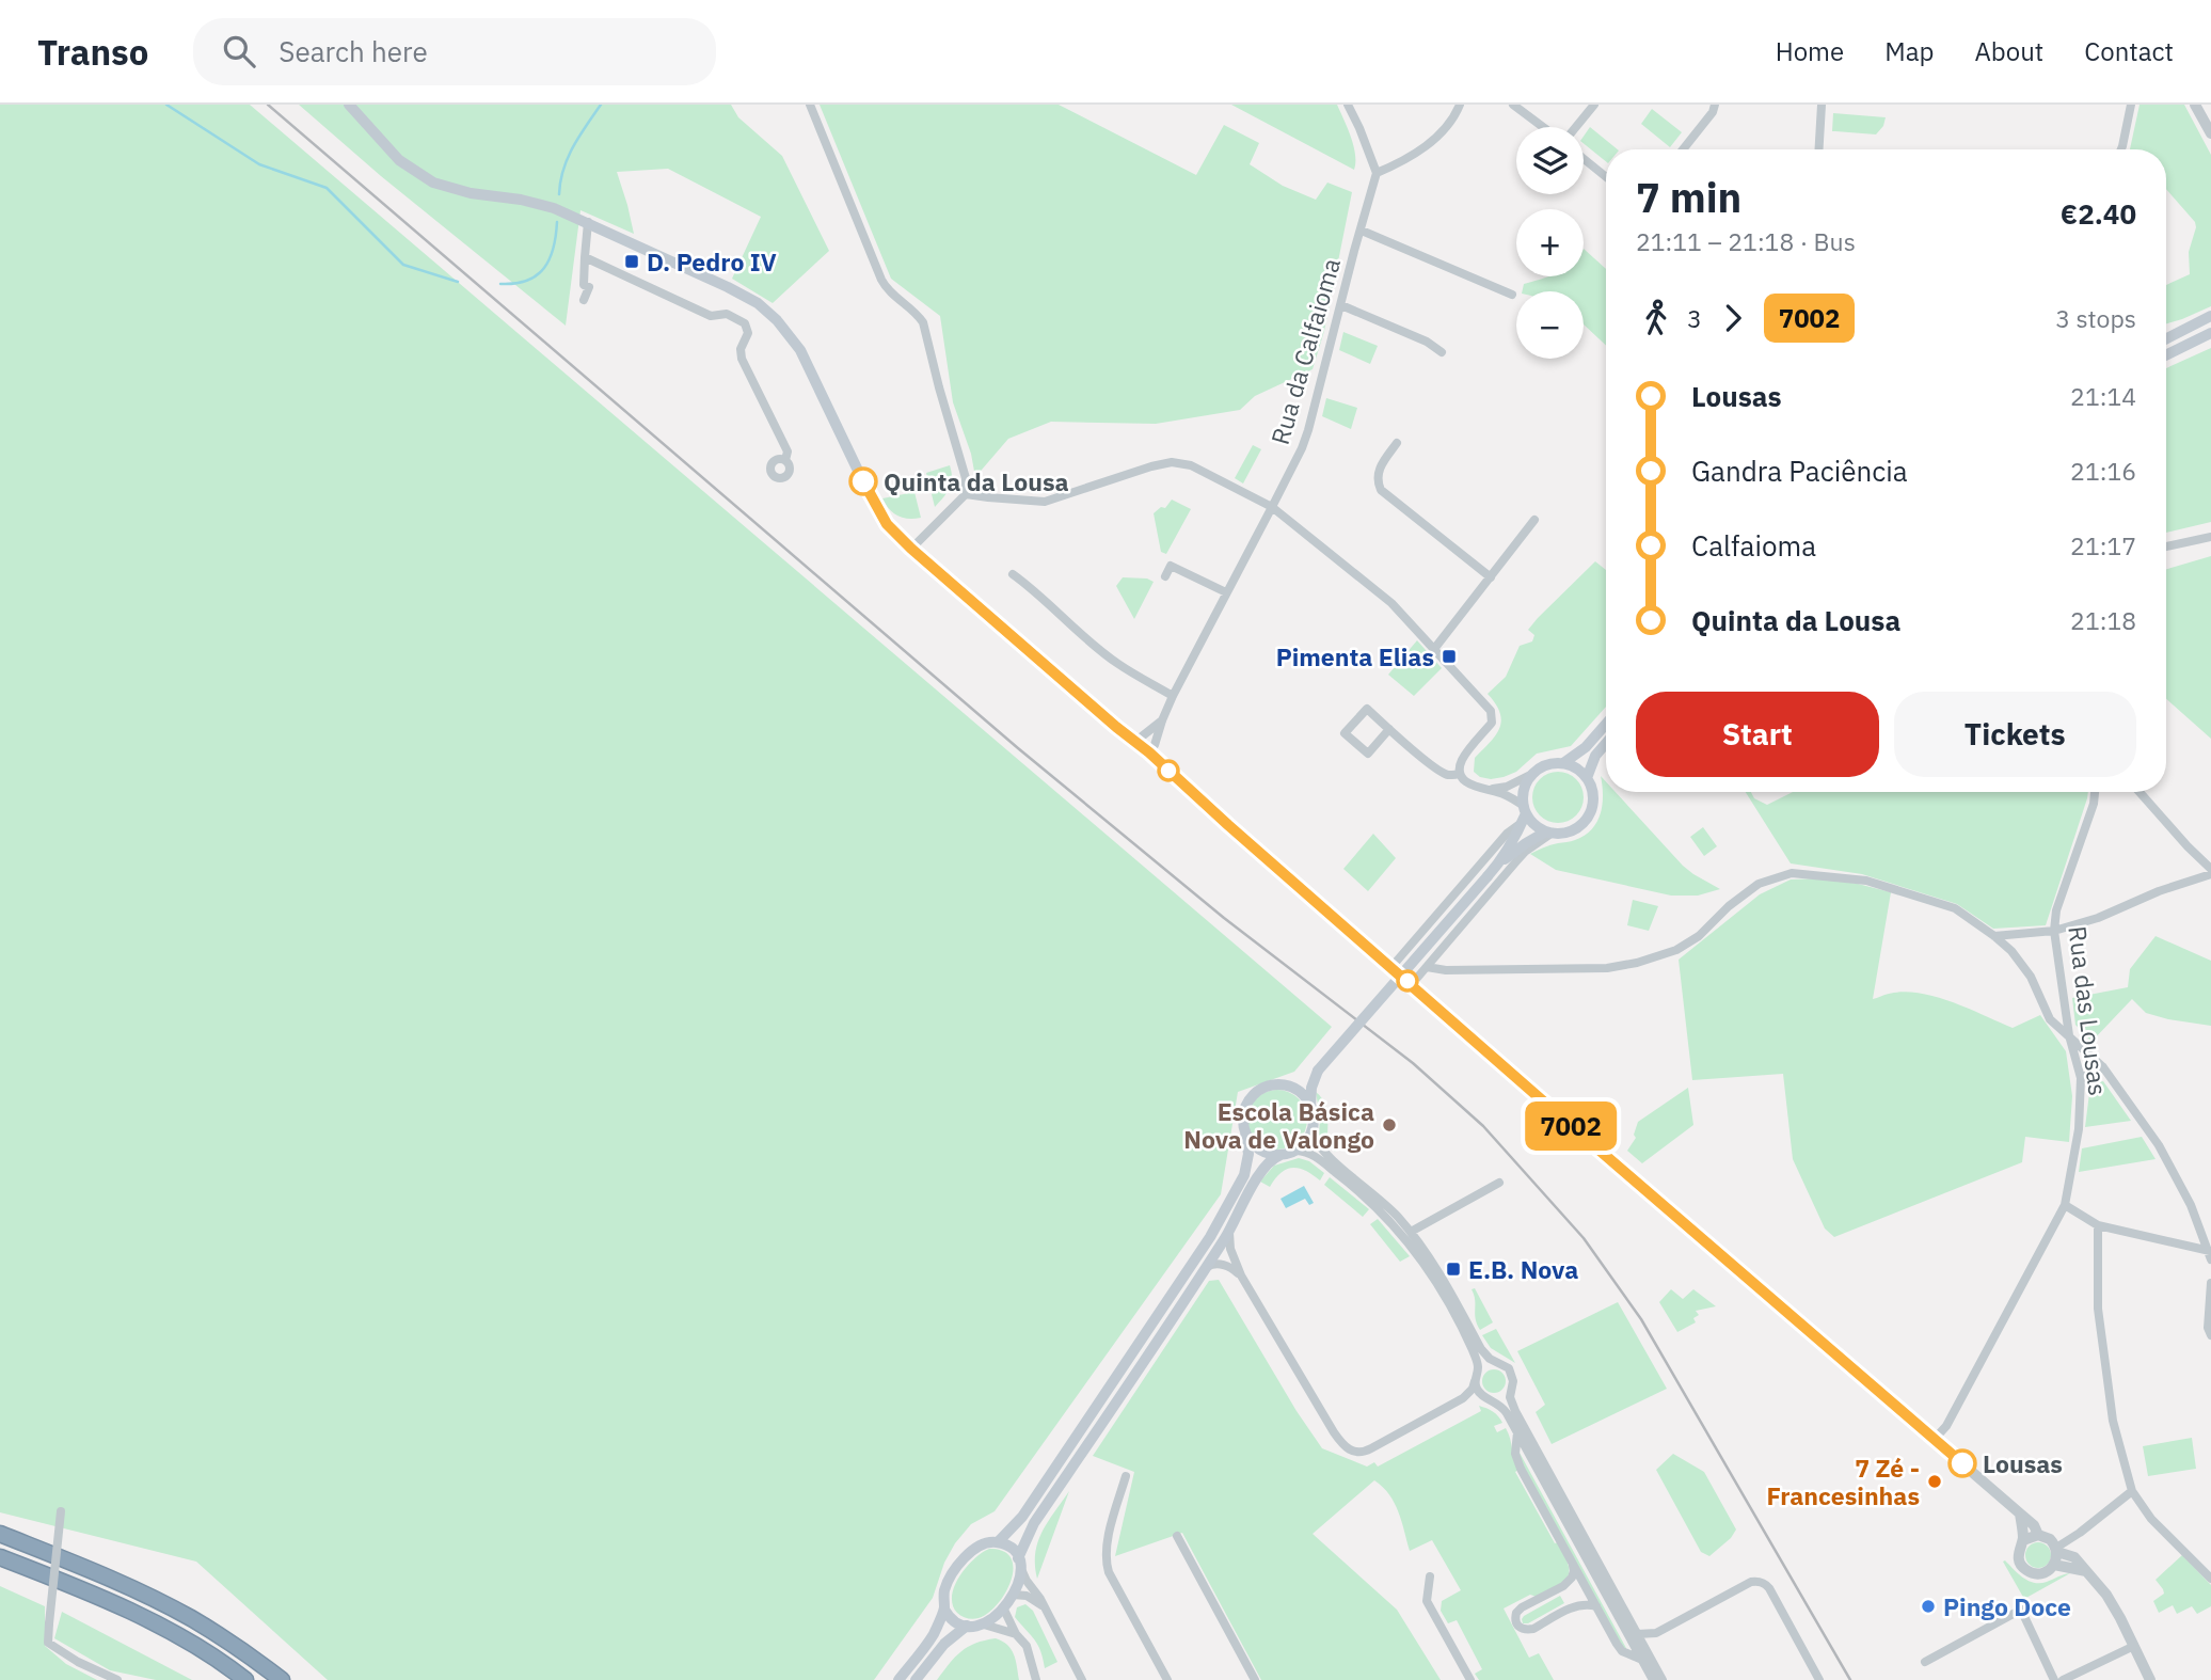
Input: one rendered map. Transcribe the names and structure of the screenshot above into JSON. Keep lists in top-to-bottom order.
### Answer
{
  "streets": {
    "street": ["Rua da Calfaioma", "Rua das Lousas"]
  },
  "places": {
    "transit": ["D. Pedro IV", "Pimenta Elias", "E.B. Nova"],
    "other": [
      "Quinta da Lousa",
      "Escola Básica Nova de Valongo",
      "Lousas",
      "7 Zé - Francesinhas",
      "Pingo Doce"
    ]
  },
  "lines": ["bus line 7002"],
  "page": {
    "header": "Transo",
    "search": "Search here",
    "nav": [
      "Home",
      "Map",
      "About",
      "Contact"
    ],
    "on_map": "7002",
    "map_buttons": ["+", "−"],
    "heading": ["7 min", "21:11 – 21:18 · Bus", "€2.40"],
    "legs": ["3", "7002", "3 stops"],
    "list": [
      {
        "name": "Lousas",
        "value": "21:14"
      },
      {
        "name": "Gandra Paciência",
        "value": "21:16"
      },
      {
        "name": "Calfaioma",
        "value": "21:17"
      },
      {
        "name": "Quinta da Lousa",
        "value": "21:18"
      }
    ],
    "buttons": ["Start", "Tickets"]
  }
}
